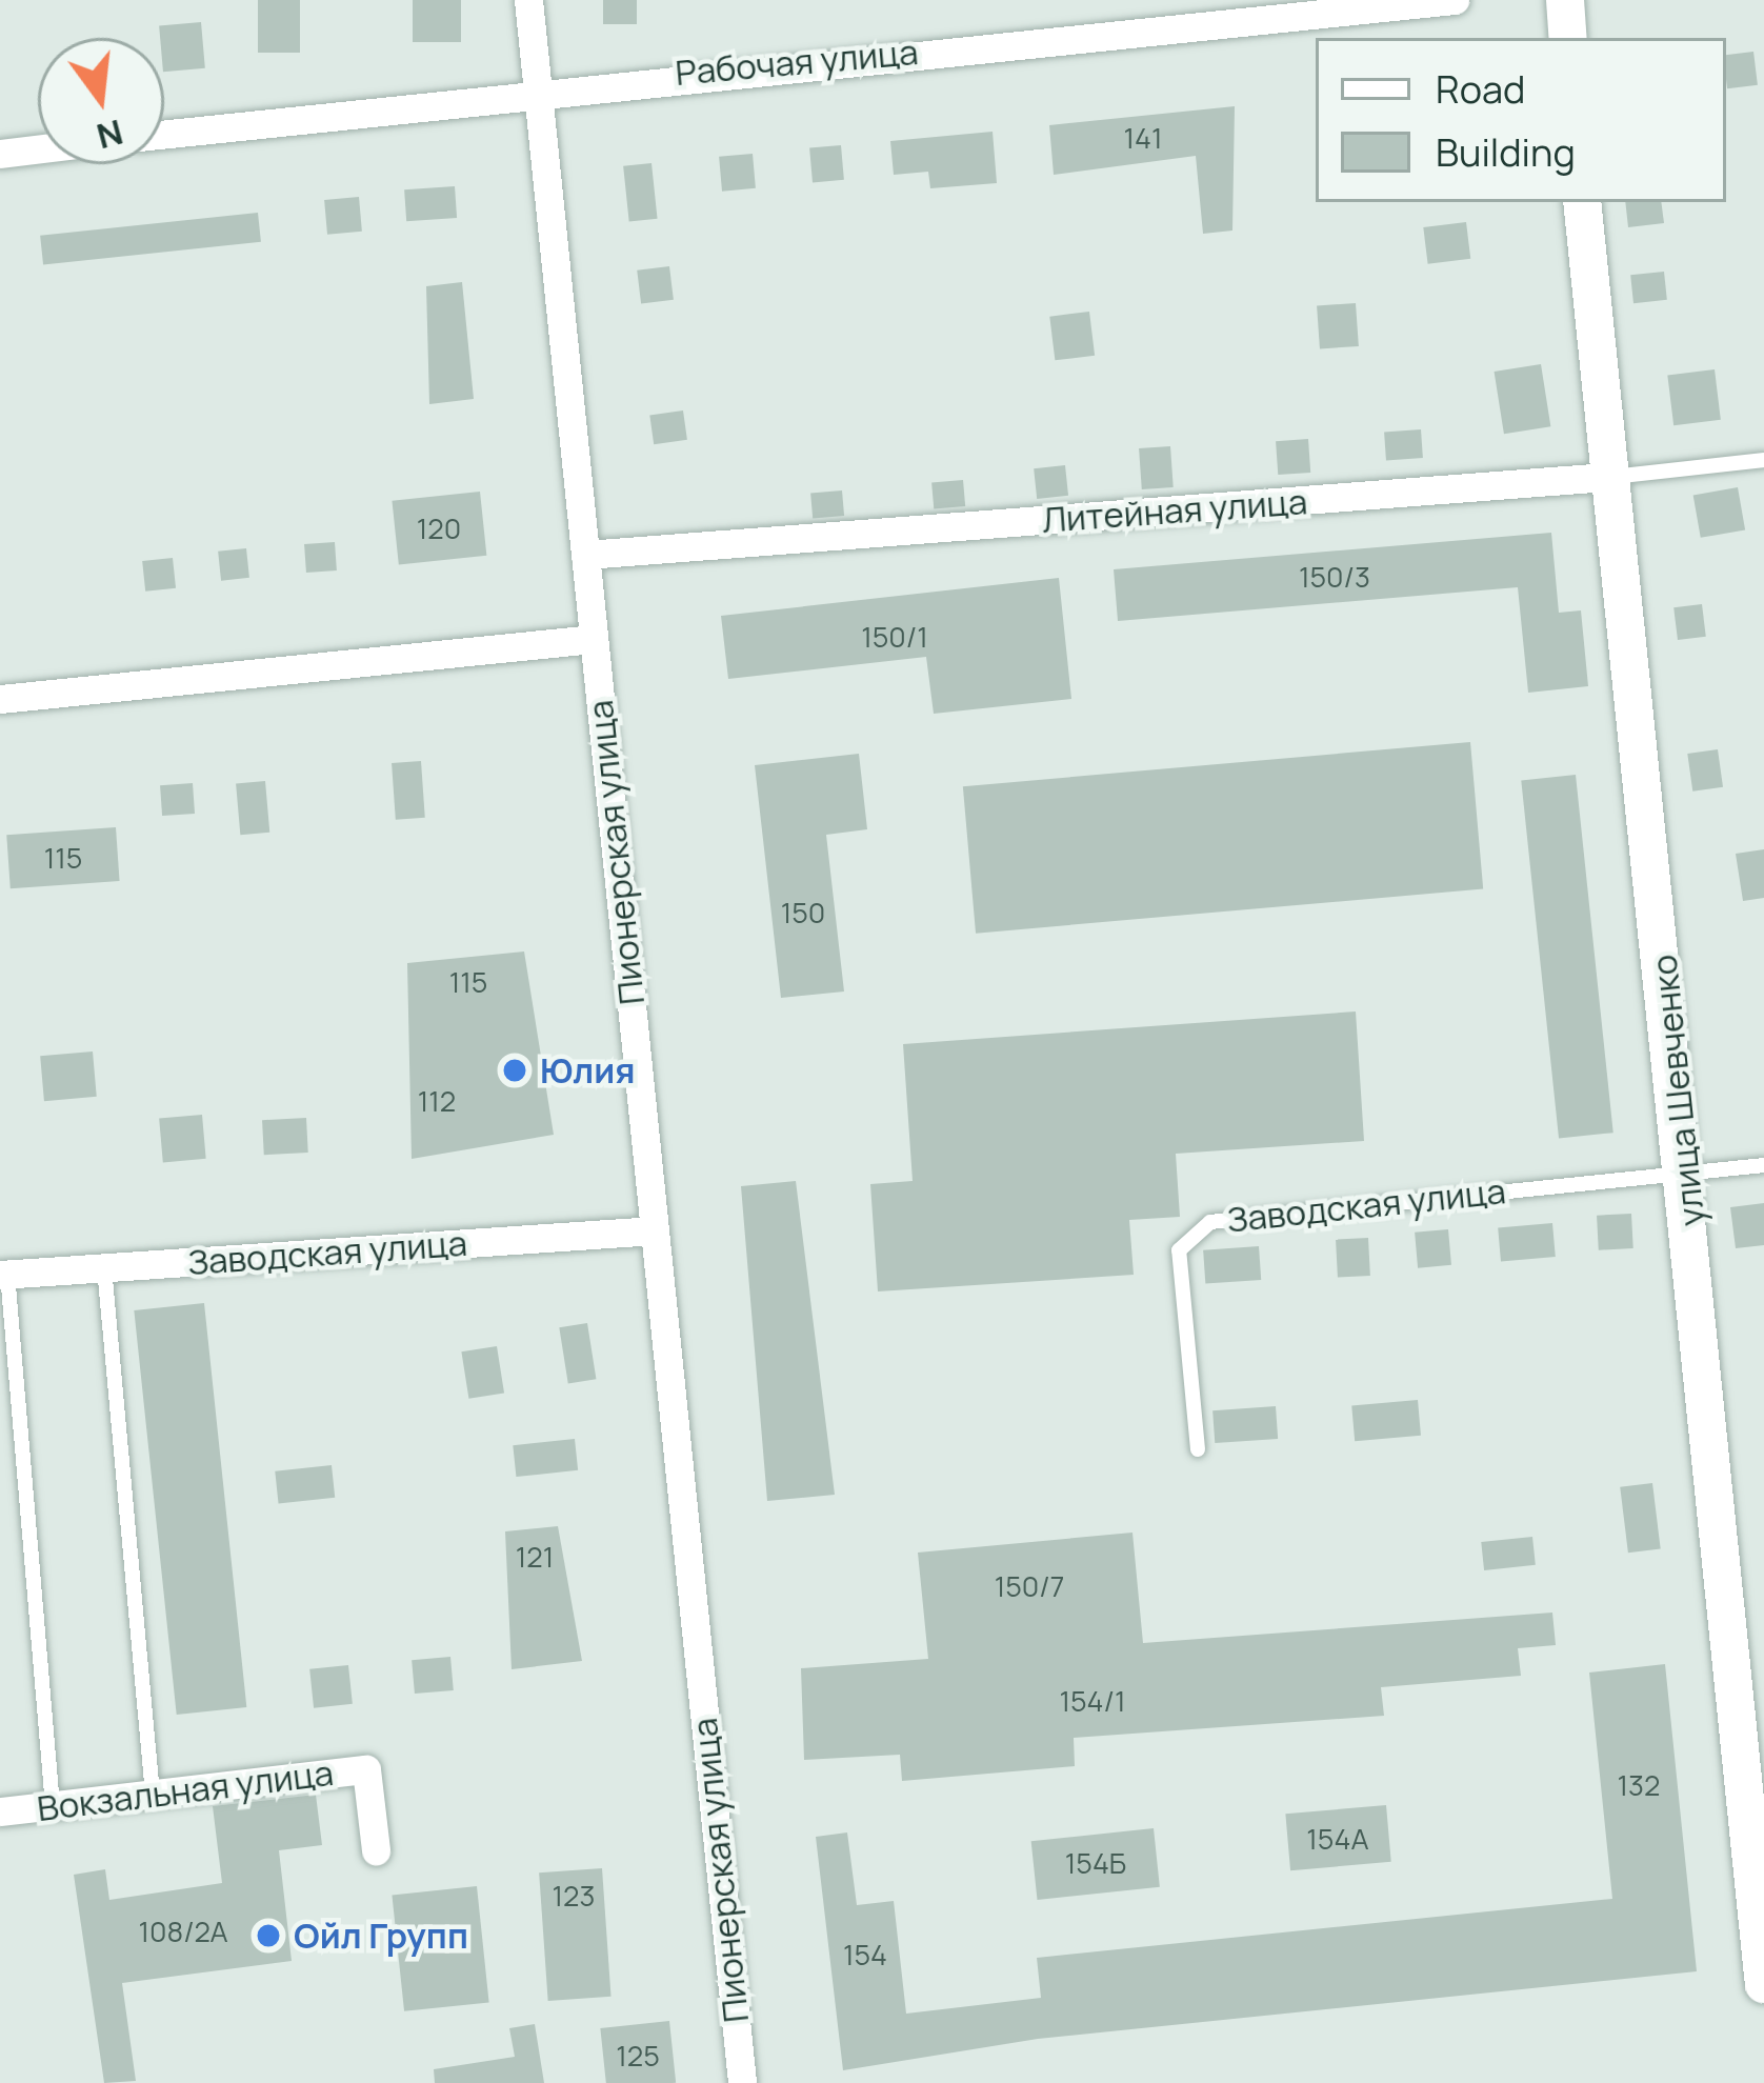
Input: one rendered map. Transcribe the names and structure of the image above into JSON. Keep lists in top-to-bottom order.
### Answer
{
  "streets": {
    "street": [
      "Рабочая улица",
      "Литейная улица",
      "Пионерская улица",
      "улица Шевченко",
      "Заводская улица",
      "Вокзальная улица"
    ]
  },
  "crossings": [
    ["Рабочая улица", "Пионерская улица"],
    ["Литейная улица", "Пионерская улица"],
    ["Литейная улица", "улица Шевченко"],
    ["Пионерская улица", "Заводская улица"],
    ["улица Шевченко", "Заводская улица"]
  ],
  "places": ["Юлия", "Ойл Групп"],
  "house_numbers": [
    "141",
    "120",
    "150/3",
    "150/1",
    "115",
    "150",
    "115",
    "112",
    "121",
    "150/7",
    "154/1",
    "132",
    "154А",
    "154Б",
    "123",
    "108/2А",
    "154",
    "125"
  ],
  "legend": ["Road", "Building"],
  "north": "bottom"
}
